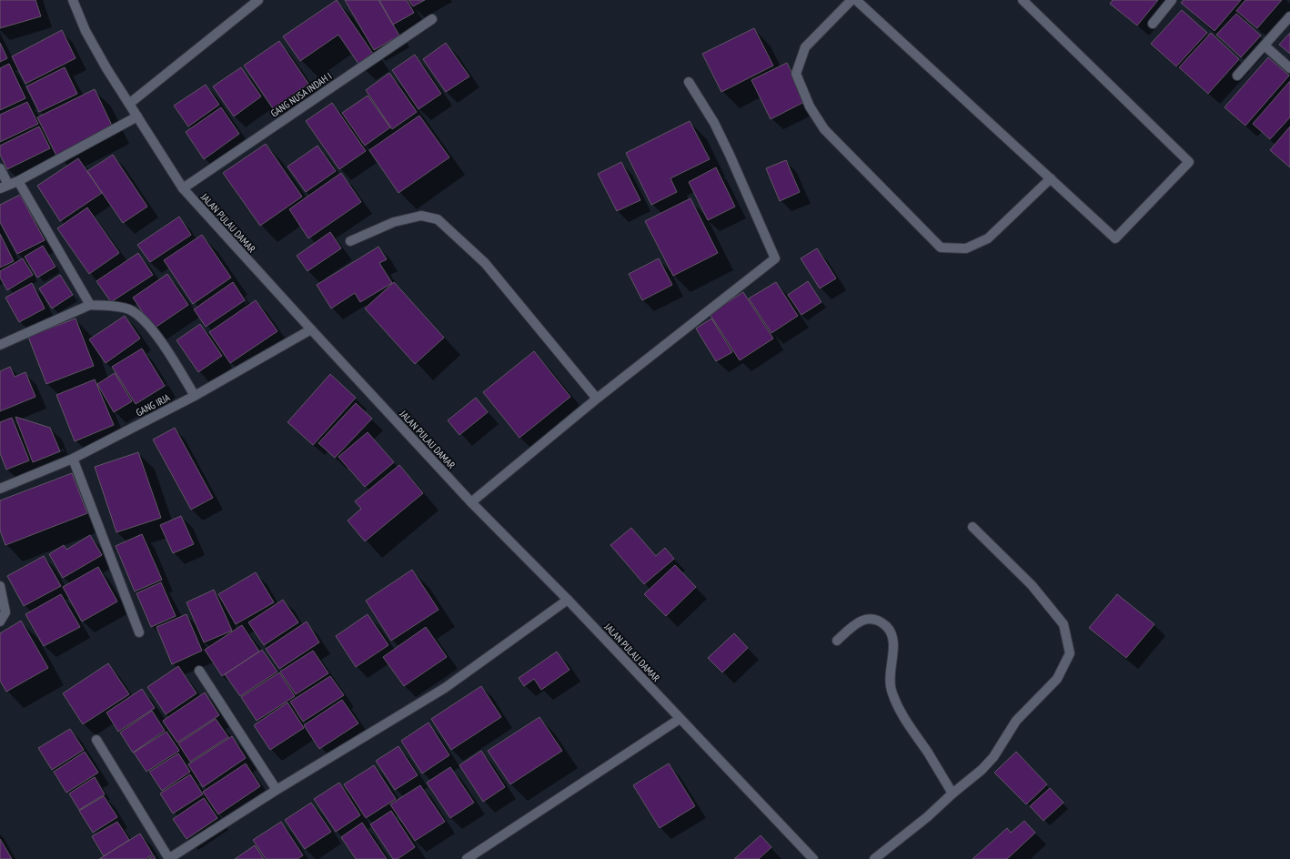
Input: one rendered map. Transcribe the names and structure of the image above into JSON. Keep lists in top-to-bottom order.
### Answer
{
  "streets": {
    "street": ["GANG NUSA INDAH I", "JALAN PULAU DAMAR", "GANG IRJA"]
  },
  "crossings": [
    ["GANG NUSA INDAH I", "JALAN PULAU DAMAR"],
    ["JALAN PULAU DAMAR", "GANG IRJA"]
  ]
}
